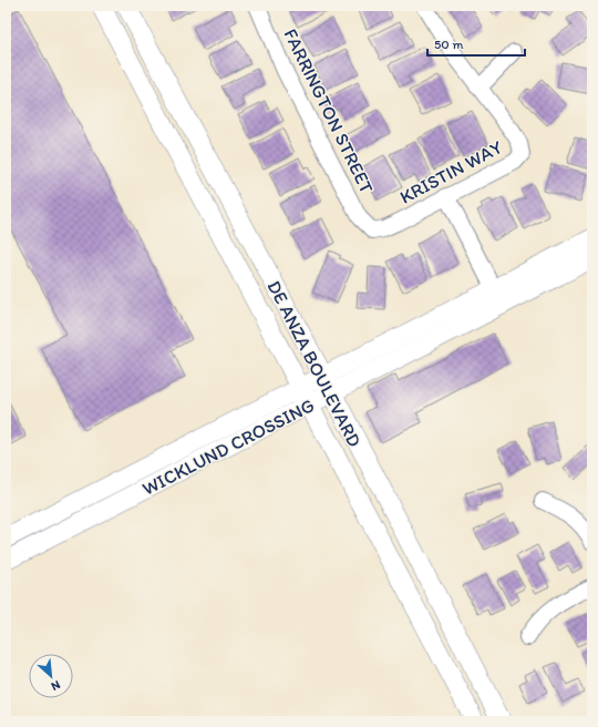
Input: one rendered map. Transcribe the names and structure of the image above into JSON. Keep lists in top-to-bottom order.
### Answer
{
  "streets": {
    "street": [
      "FARRINGTON STREET",
      "KRISTIN WAY",
      "DE ANZA BOULEVARD",
      "WICKLUND CROSSING"
    ]
  },
  "crossings": [
    ["FARRINGTON STREET", "KRISTIN WAY"],
    ["DE ANZA BOULEVARD", "WICKLUND CROSSING"]
  ],
  "scale_bar": "50 m",
  "north": "bottom right"
}
